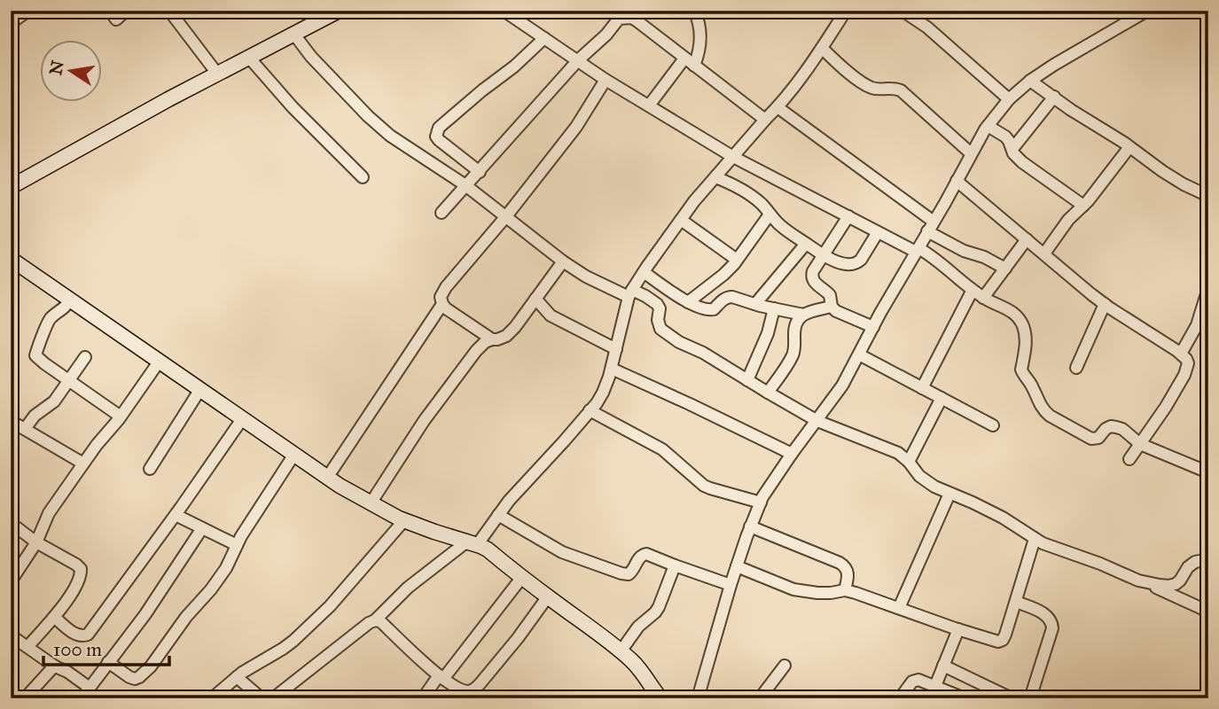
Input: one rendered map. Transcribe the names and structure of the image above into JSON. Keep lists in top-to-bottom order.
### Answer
{
  "scale_bar": "100 m",
  "north": "left"
}
